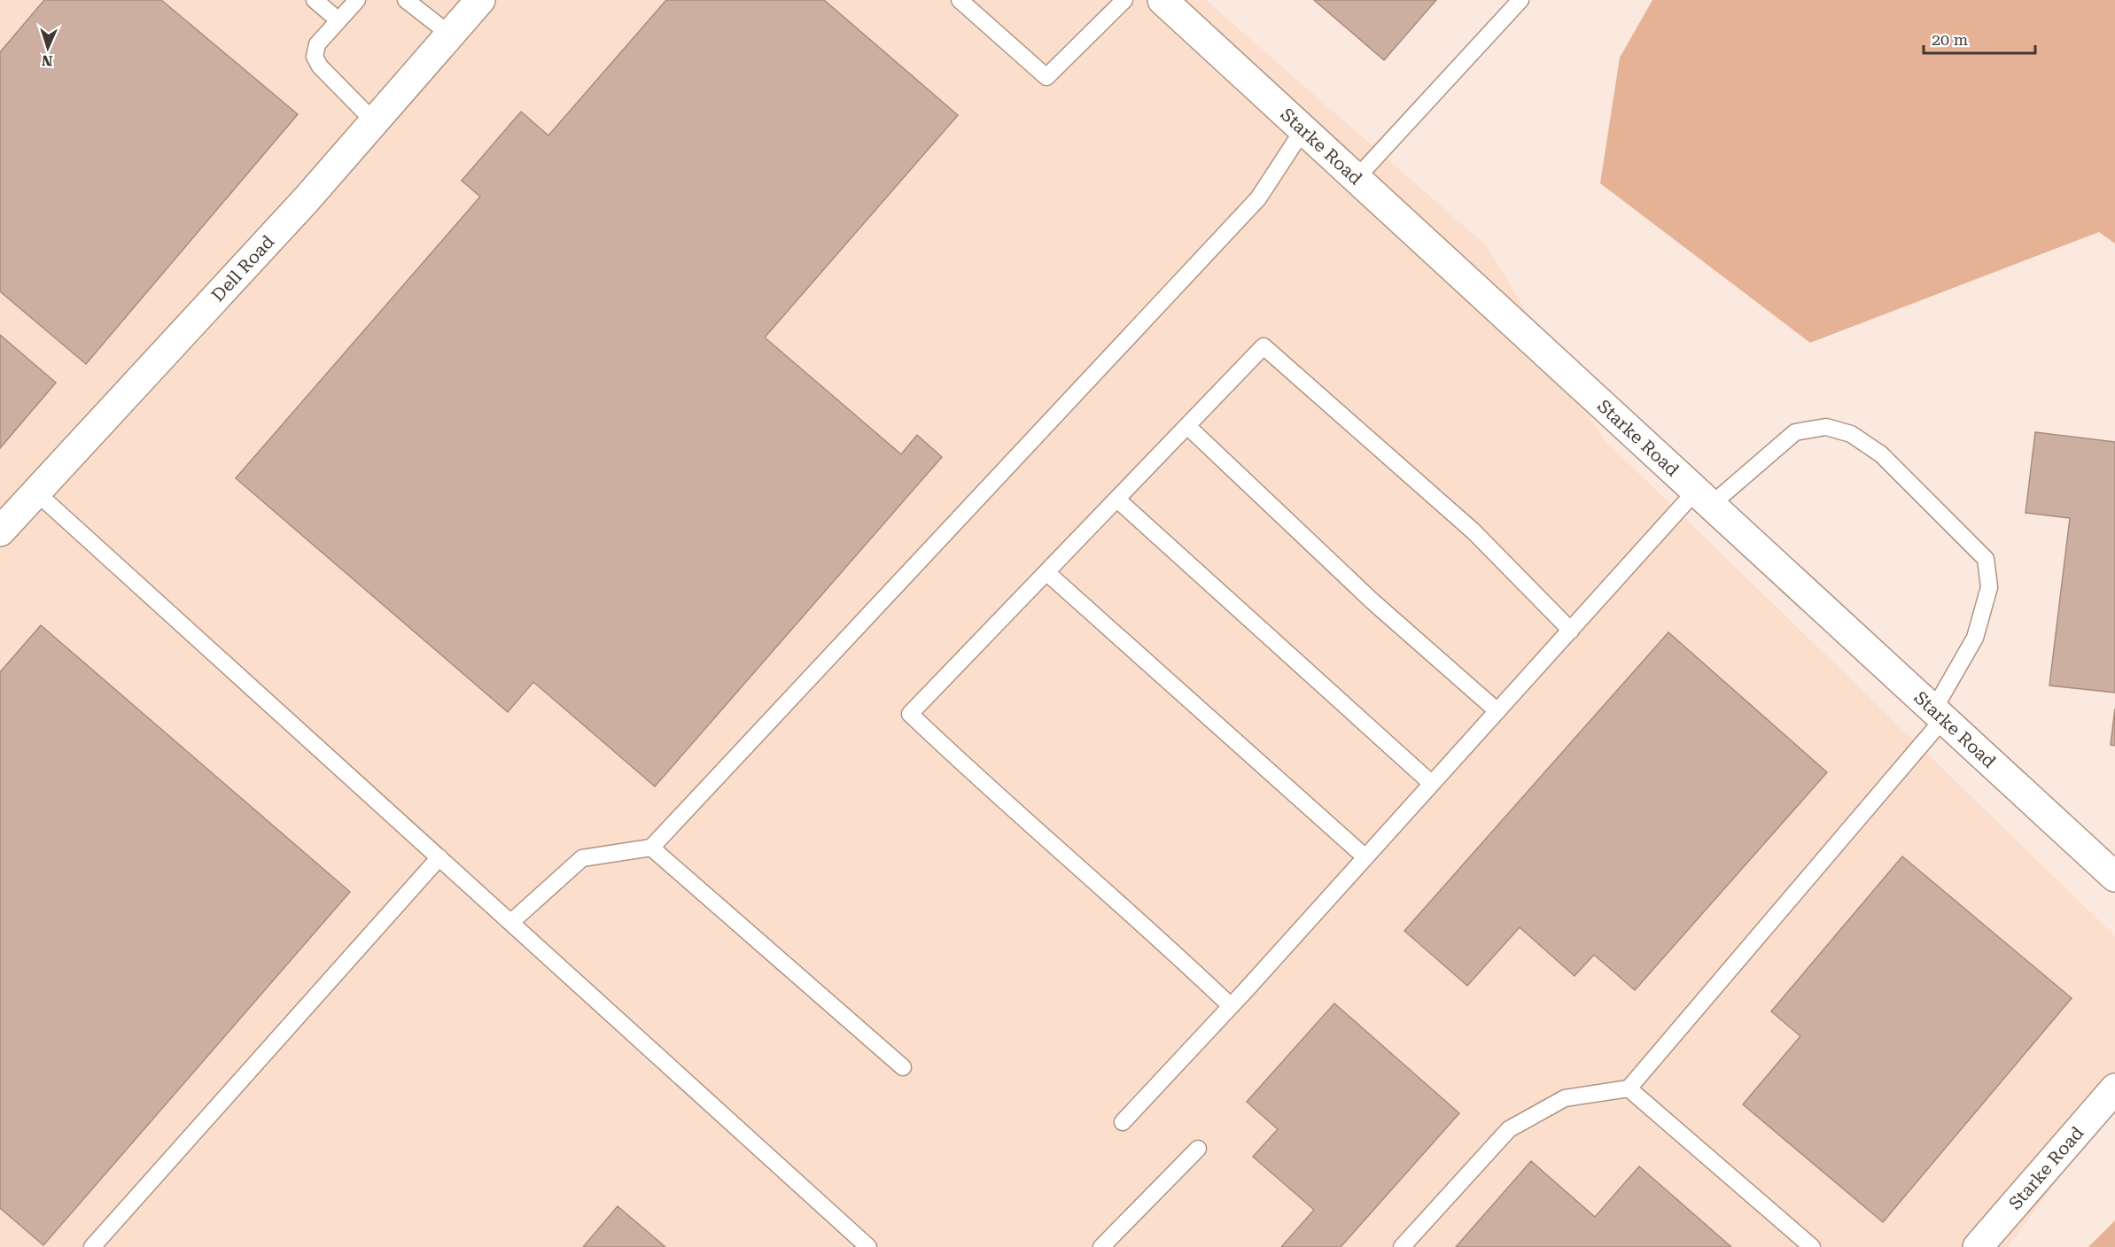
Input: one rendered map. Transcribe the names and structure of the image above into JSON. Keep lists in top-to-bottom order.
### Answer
{
  "streets": {
    "street": ["Starke Road", "Dell Road"]
  },
  "scale_bar": "20 m",
  "north": "bottom"
}
